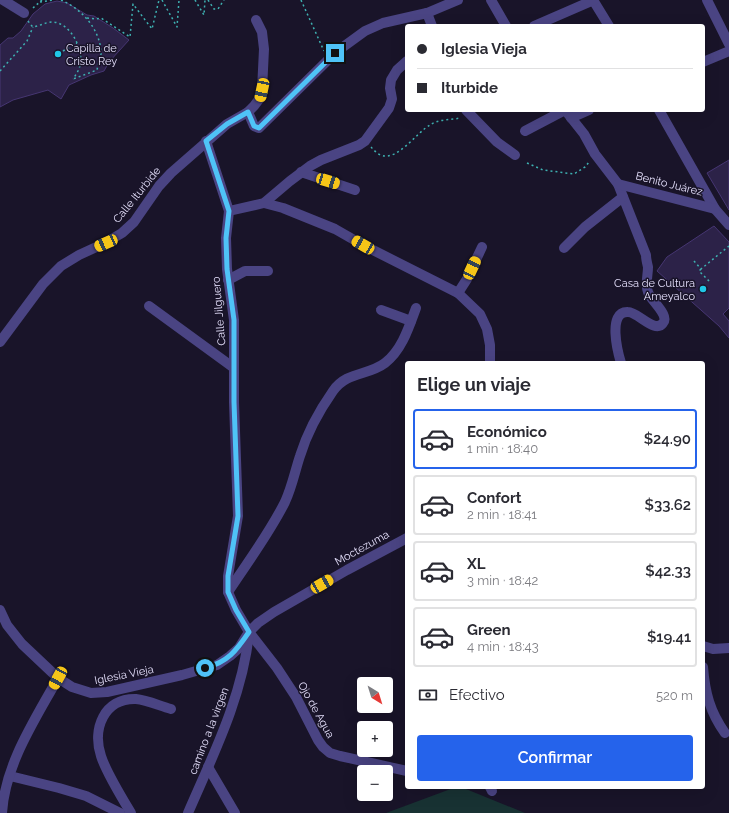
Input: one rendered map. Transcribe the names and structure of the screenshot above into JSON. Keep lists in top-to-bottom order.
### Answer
{
  "streets": {
    "street": [
      "Benito Juárez",
      "Calle Iturbide",
      "Calle Jilguero",
      "Moctezuma",
      "Iglesia Vieja",
      "Ojo de Agua",
      "camino a la virgen"
    ]
  },
  "crossings": [
    ["Calle Jilguero", "Moctezuma"],
    ["Calle Jilguero", "Iglesia Vieja"],
    ["Calle Jilguero", "Ojo de Agua"],
    ["Calle Jilguero", "camino a la virgen"],
    ["Moctezuma", "Iglesia Vieja"],
    ["Moctezuma", "Ojo de Agua"],
    ["Moctezuma", "camino a la virgen"],
    ["Iglesia Vieja", "Ojo de Agua"],
    ["Iglesia Vieja", "camino a la virgen"],
    ["Ojo de Agua", "camino a la virgen"]
  ],
  "places": ["Capilla de Cristo Rey", "Casa de Cultura Ameyalco"],
  "north": "bottom right",
  "page": {
    "banner": ["Iglesia Vieja", "Iturbide"],
    "heading": "Elige un viaje",
    "list": [
      {
        "name": "Económico",
        "note": "1 min · 18:40",
        "value": "$24.90"
      },
      {
        "name": "Confort",
        "note": "2 min · 18:41",
        "value": "$33.62"
      },
      {
        "name": "XL",
        "note": "3 min · 18:42",
        "value": "$42.33"
      },
      {
        "name": "Green",
        "note": "4 min · 18:43",
        "value": "$19.41"
      }
    ],
    "pay": ["Efectivo", "520 m"],
    "map_buttons": ["+", "−"],
    "buttons": "Confirmar"
  }
}
